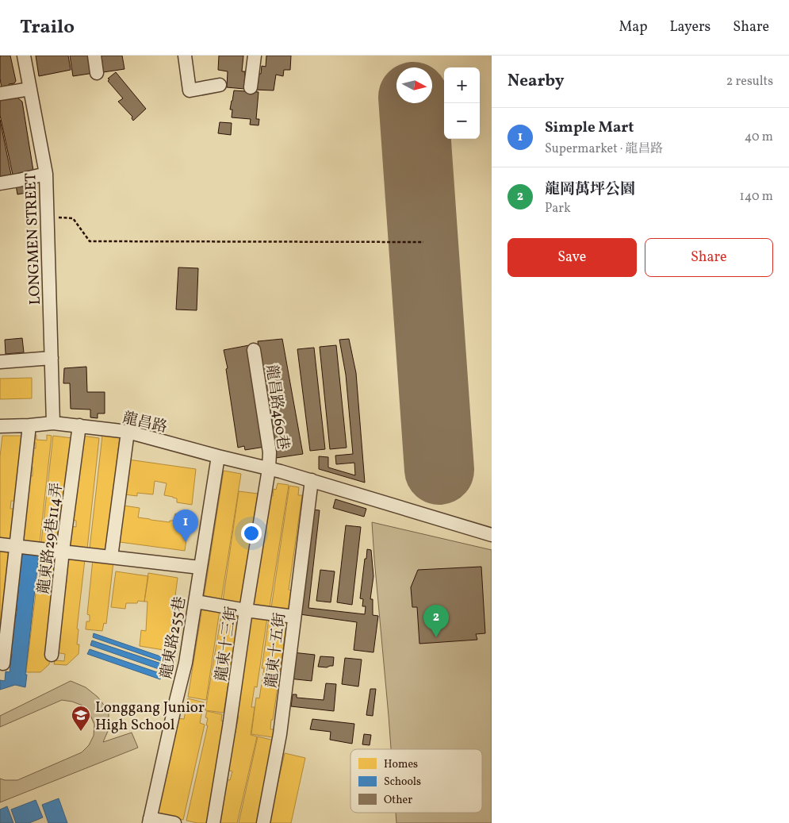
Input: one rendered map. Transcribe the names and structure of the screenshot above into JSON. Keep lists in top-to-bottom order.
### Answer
{
  "streets": {
    "street": [
      "LONGMEN STREET",
      "龍昌路460巷",
      "龍昌路",
      "龍東路29巷114弄",
      "龍東路255巷",
      "龍東十三街",
      "龍東十五街"
    ]
  },
  "crossings": [
    ["LONGMEN STREET", "龍昌路"],
    ["龍昌路460巷", "龍昌路"],
    ["龍昌路460巷", "龍東十三街"],
    ["龍昌路", "龍東路29巷114弄"],
    ["龍昌路", "龍東路255巷"],
    ["龍昌路", "龍東十三街"],
    ["龍昌路", "龍東十五街"]
  ],
  "places": {
    "school or university": ["Longgang Junior High School"]
  },
  "legend": ["Homes", "Schools", "Other"],
  "north": "right",
  "page": {
    "header": "Trailo",
    "nav": ["Map", "Layers", "Share"],
    "heading": ["Nearby", "2 results"],
    "map_buttons": ["+", "−"],
    "list": [
      {
        "mark": "1",
        "name": "Simple Mart",
        "note": "Supermarket · 龍昌路",
        "value": "40 m"
      },
      {
        "mark": "2",
        "name": "龍岡萬坪公園",
        "note": "Park",
        "value": "140 m"
      }
    ],
    "buttons": ["Save", "Share"],
    "pins": ["1", "2"]
  }
}
